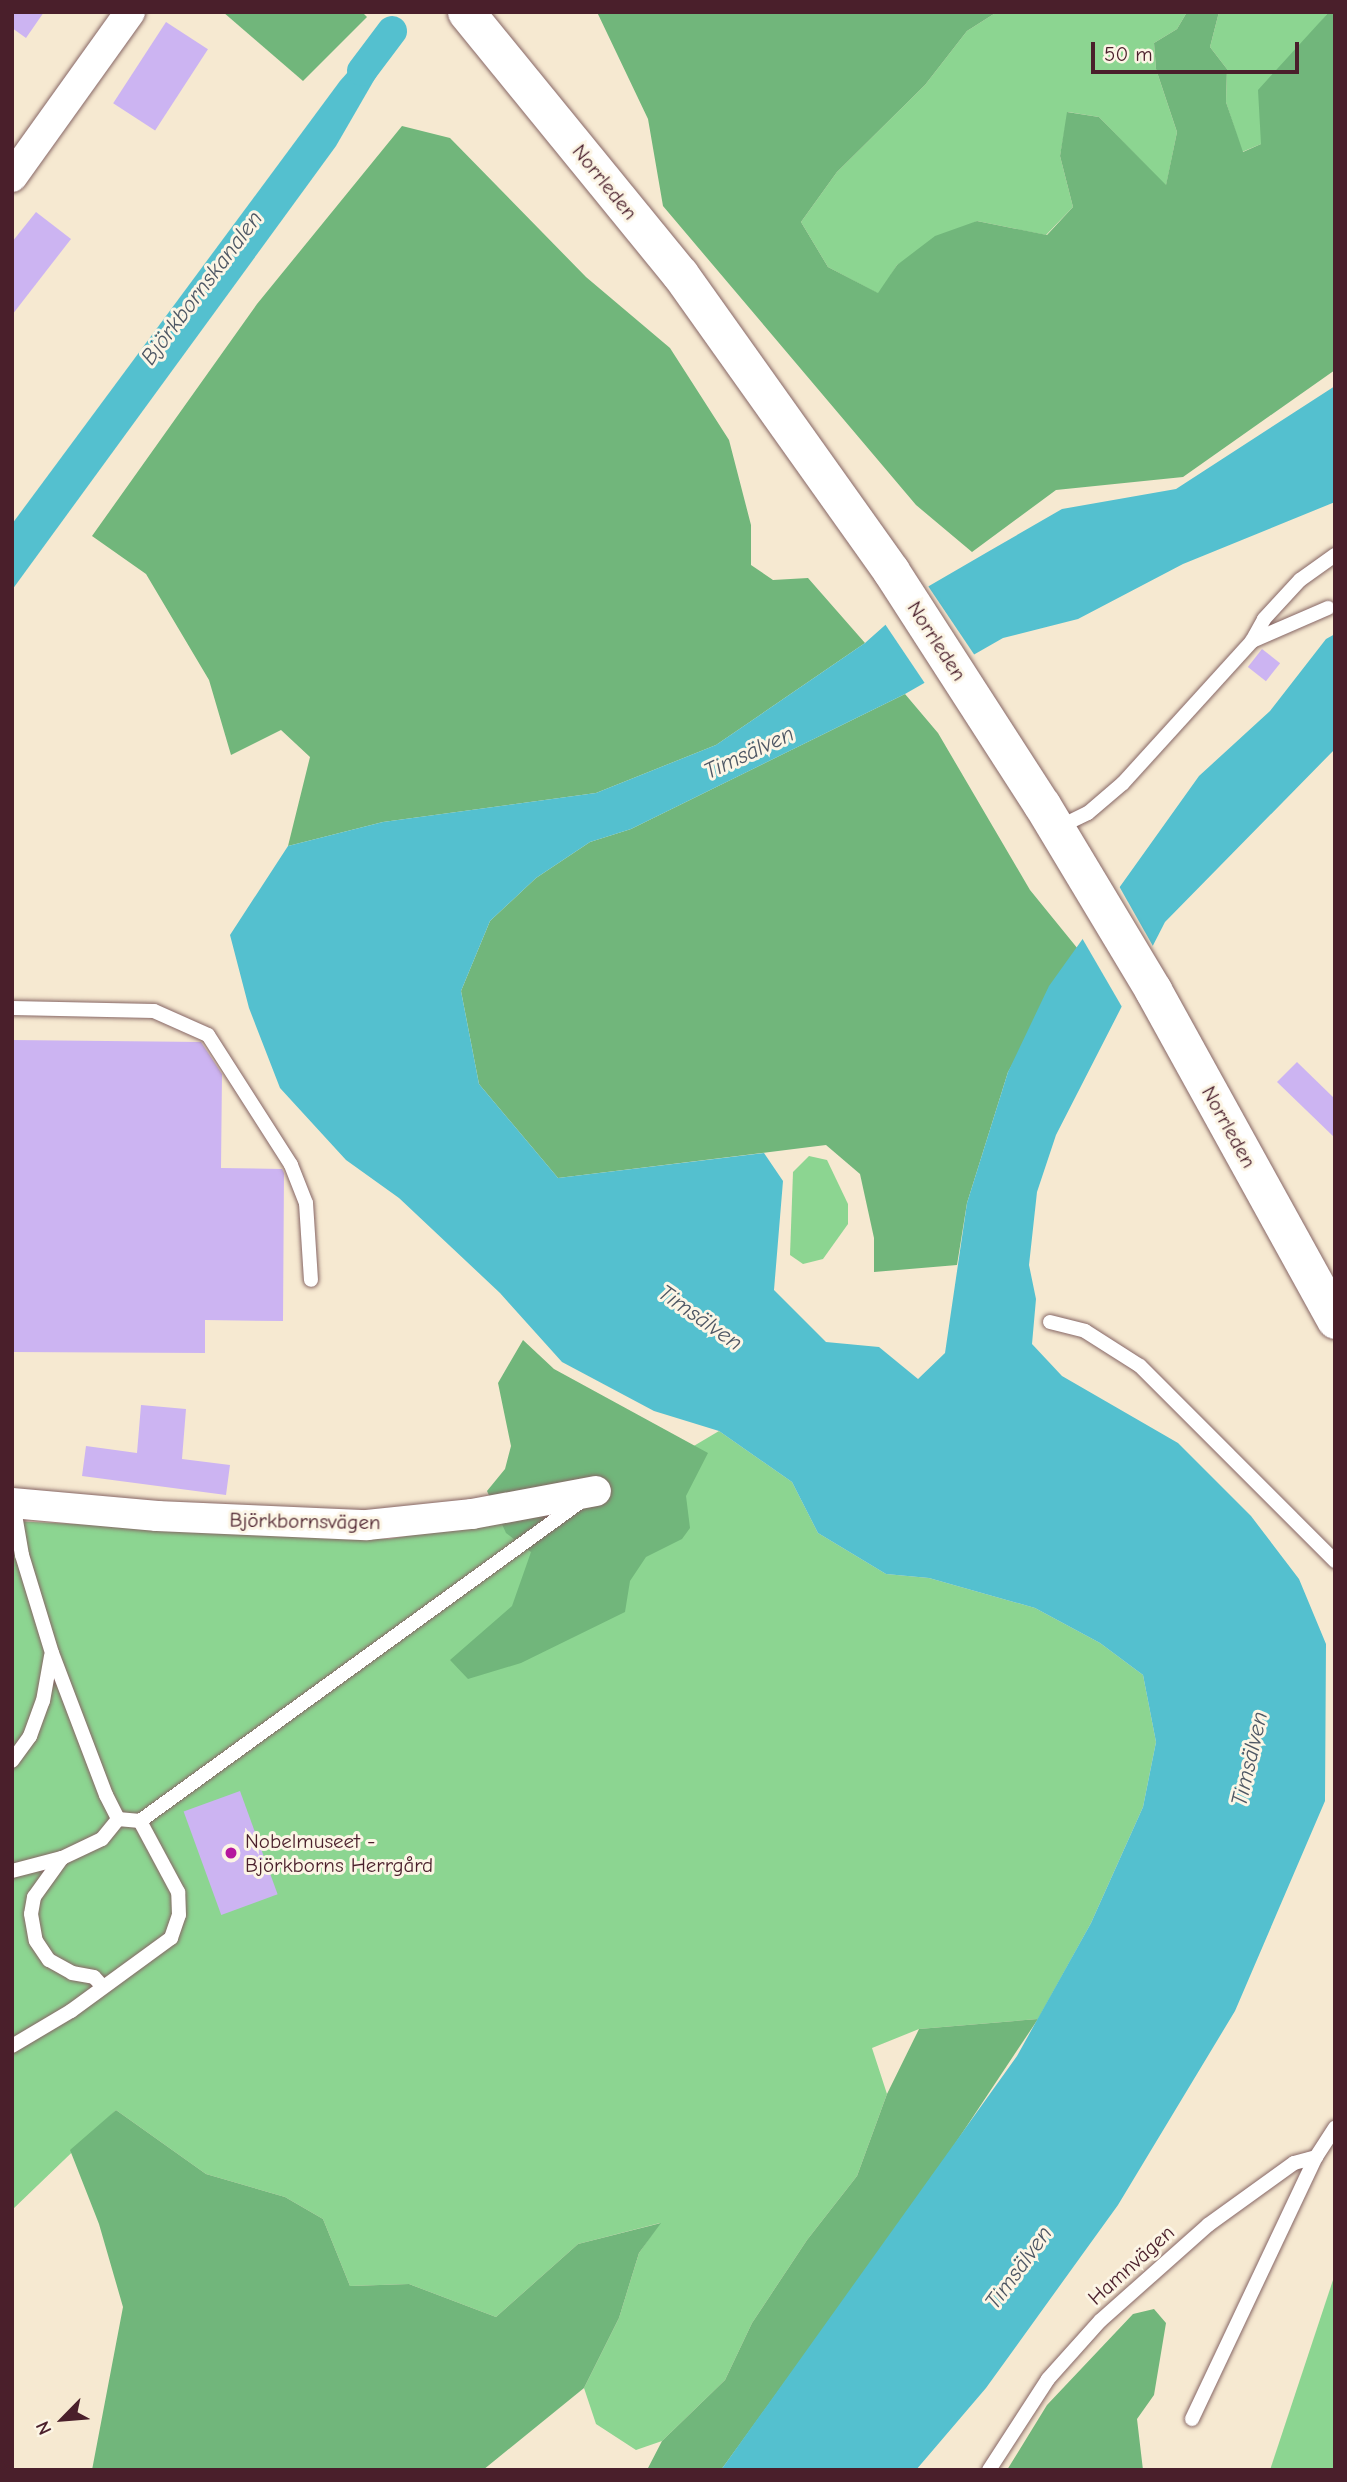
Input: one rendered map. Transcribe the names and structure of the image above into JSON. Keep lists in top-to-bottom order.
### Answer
{
  "streets": {
    "street": ["Norrleden", "Björkbornsvägen"],
    "lane": ["Hamnvägen"]
  },
  "water": ["Björkbornskanalen", "Timsälven"],
  "places": ["Nobelmuseet - Björkborns Herrgård"],
  "scale_bar": "50 m",
  "north": "bottom left"
}
